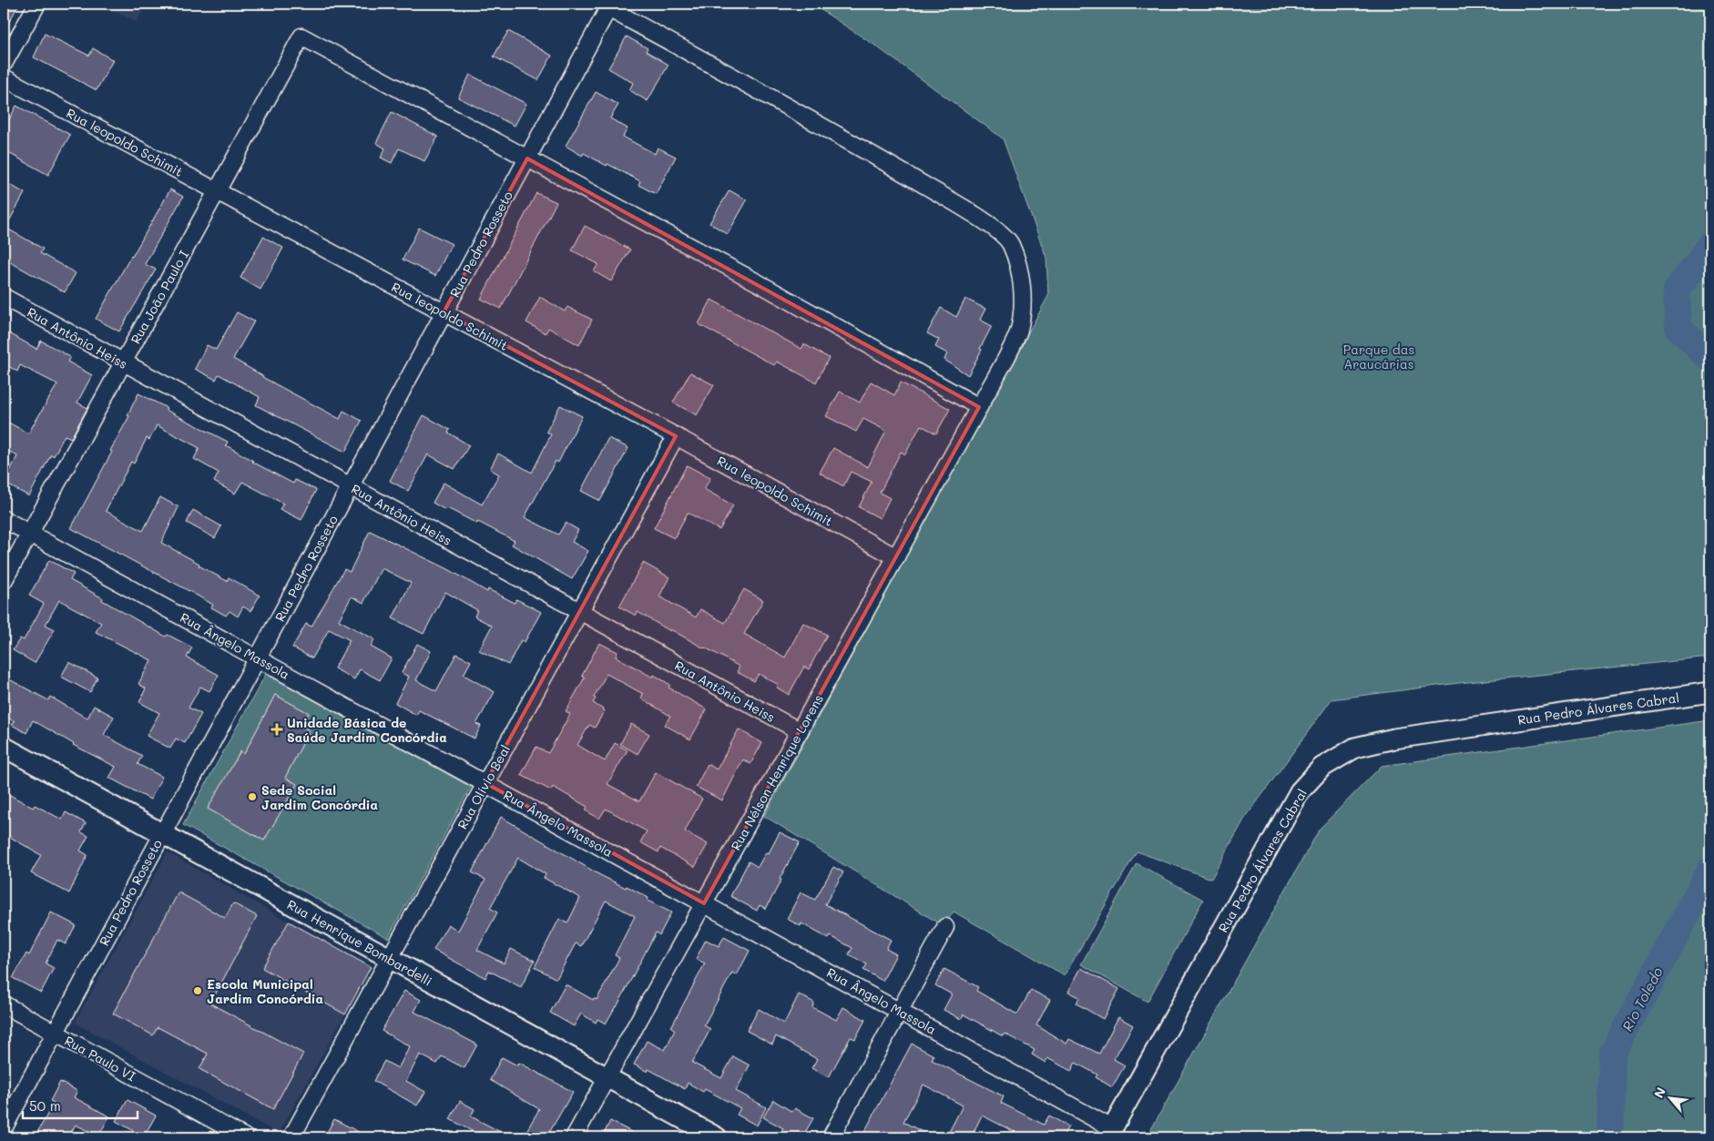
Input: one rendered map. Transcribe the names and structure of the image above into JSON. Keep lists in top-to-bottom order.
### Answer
{
  "streets": {
    "street": [
      "Rua leopoldo Schimit",
      "Rua Pedro Rosseto",
      "Rua João Paulo I",
      "Rua Antônio Heiss",
      "Rua Ângelo Massola",
      "Rua Pedro Álvares Cabral",
      "Rua Nélson Henrique Lorens",
      "Rua Olívio Beal",
      "Rua Henrique Bombardelli",
      "Rua Paulo VI"
    ]
  },
  "crossings": [
    ["Rua leopoldo Schimit", "Rua Pedro Rosseto"],
    ["Rua leopoldo Schimit", "Rua João Paulo I"],
    ["Rua leopoldo Schimit", "Rua Nélson Henrique Lorens"],
    ["Rua leopoldo Schimit", "Rua Olívio Beal"],
    ["Rua Pedro Rosseto", "Rua João Paulo I"],
    ["Rua Pedro Rosseto", "Rua Antônio Heiss"],
    ["Rua Pedro Rosseto", "Rua Ângelo Massola"],
    ["Rua Pedro Rosseto", "Rua Nélson Henrique Lorens"],
    ["Rua Pedro Rosseto", "Rua Henrique Bombardelli"],
    ["Rua Pedro Rosseto", "Rua Paulo VI"],
    ["Rua João Paulo I", "Rua Antônio Heiss"],
    ["Rua João Paulo I", "Rua Ângelo Massola"],
    ["Rua Antônio Heiss", "Rua Nélson Henrique Lorens"],
    ["Rua Antônio Heiss", "Rua Olívio Beal"],
    ["Rua Ângelo Massola", "Rua Pedro Álvares Cabral"],
    ["Rua Ângelo Massola", "Rua Nélson Henrique Lorens"],
    ["Rua Ângelo Massola", "Rua Olívio Beal"],
    ["Rua Nélson Henrique Lorens", "Rua Henrique Bombardelli"],
    ["Rua Olívio Beal", "Rua Henrique Bombardelli"]
  ],
  "water": ["Rio Toledo"],
  "parks": ["Parque das Araucárias"],
  "places": {
    "health": ["Unidade Básica de Saúde Jardim Concórdia"],
    "other": ["Sede Social Jardim Concórdia", "Escola Municipal Jardim Concórdia"]
  },
  "scale_bar": "50 m",
  "north": "top left"
}
